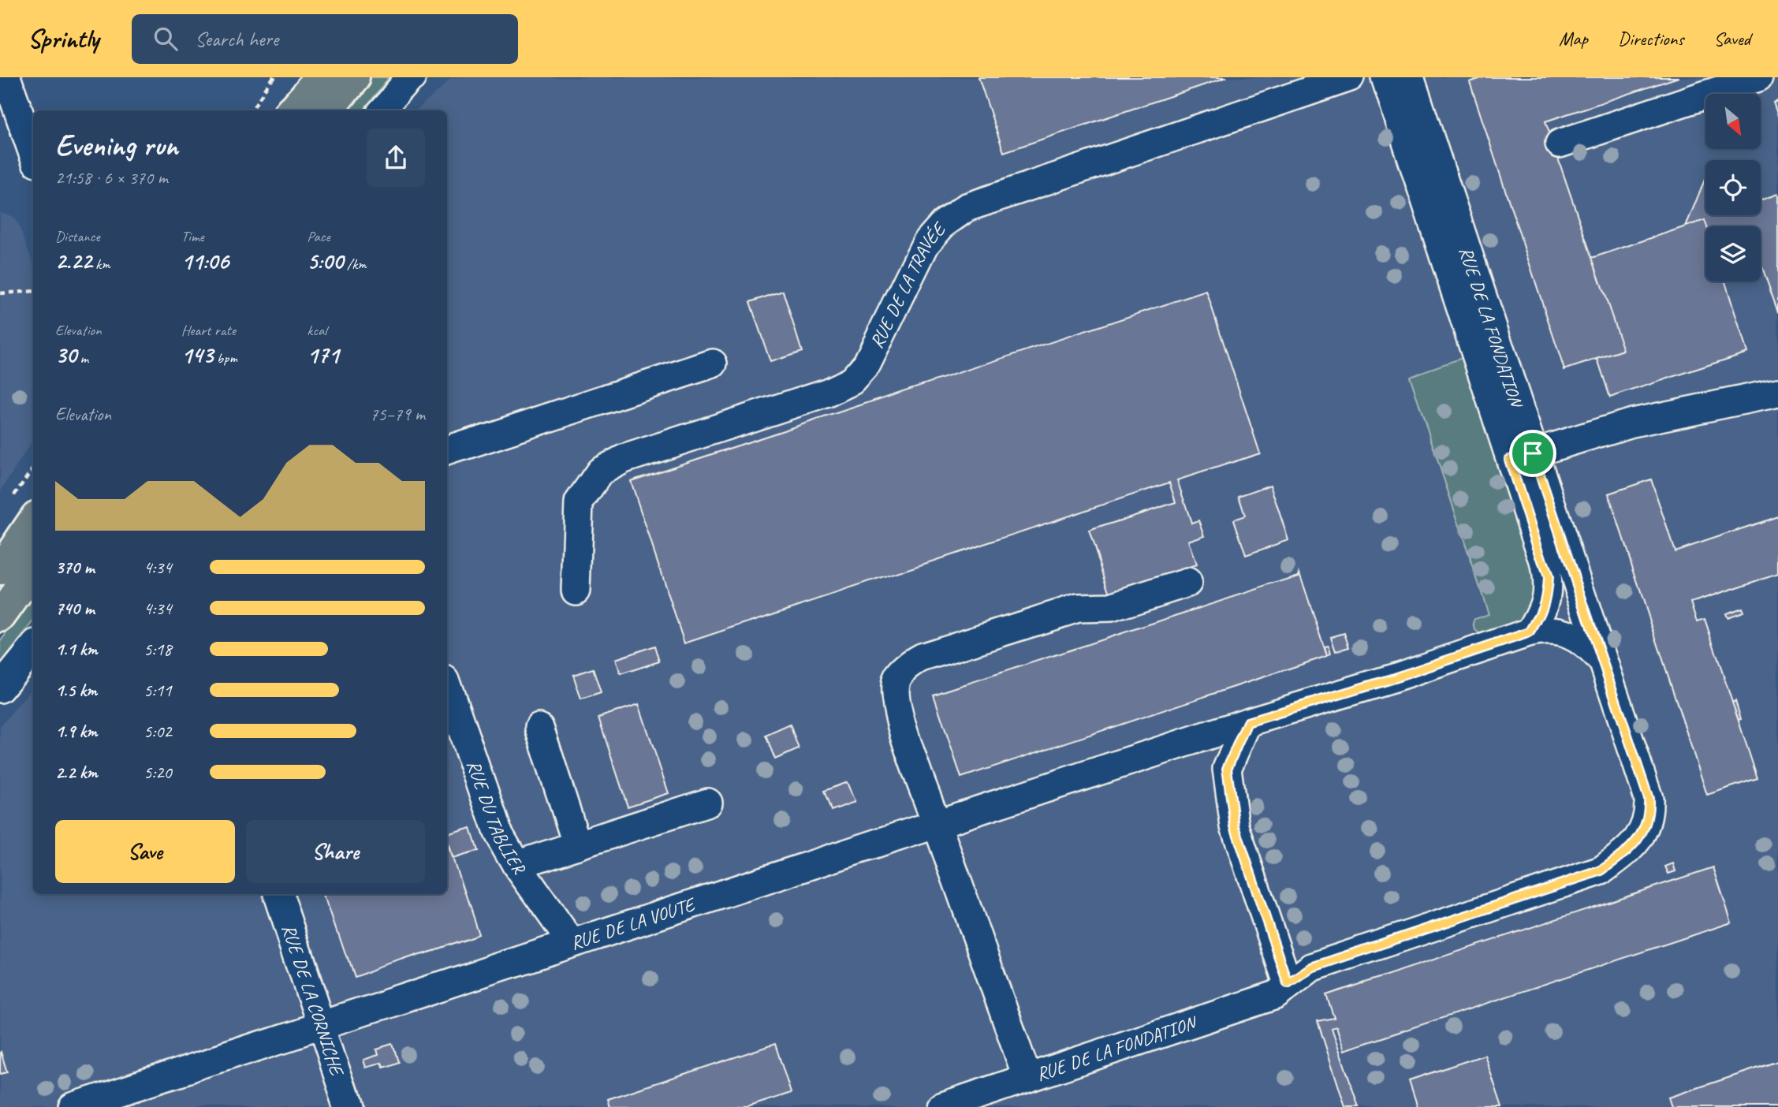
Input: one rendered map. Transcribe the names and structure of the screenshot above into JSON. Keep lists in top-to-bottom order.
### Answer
{
  "streets": {
    "street": [
      "RUE DE LA TRAVÉE",
      "RUE DE LA FONDATION",
      "RUE DU TABLIER",
      "RUE DE LA VOUTE",
      "RUE DE LA CORNICHE"
    ]
  },
  "crossings": [
    ["RUE DU TABLIER", "RUE DE LA VOUTE"],
    ["RUE DE LA VOUTE", "RUE DE LA CORNICHE"]
  ],
  "north": "bottom right",
  "page": {
    "header": "Sprintly",
    "search": "Search here",
    "nav": ["Map", "Directions", "Saved"],
    "heading": ["Evening run", "21:58 · 6 × 370 m"],
    "stats": [
      ["Distance", "2.22 km"],
      ["Time", "11:06"],
      ["Pace", "5:00 /km"],
      ["Elevation", "30 m"],
      ["Heart rate", "143 bpm"],
      ["kcal", "171"]
    ],
    "chart": ["Elevation", "75–79 m"],
    "list": [
      {
        "name": "370 m",
        "note": "4:34"
      },
      {
        "name": "740 m",
        "note": "4:34"
      },
      {
        "name": "1.1 km",
        "note": "5:18"
      },
      {
        "name": "1.5 km",
        "note": "5:11"
      },
      {
        "name": "1.9 km",
        "note": "5:02"
      },
      {
        "name": "2.2 km",
        "note": "5:20"
      }
    ],
    "buttons": ["Save", "Share"]
  }
}
